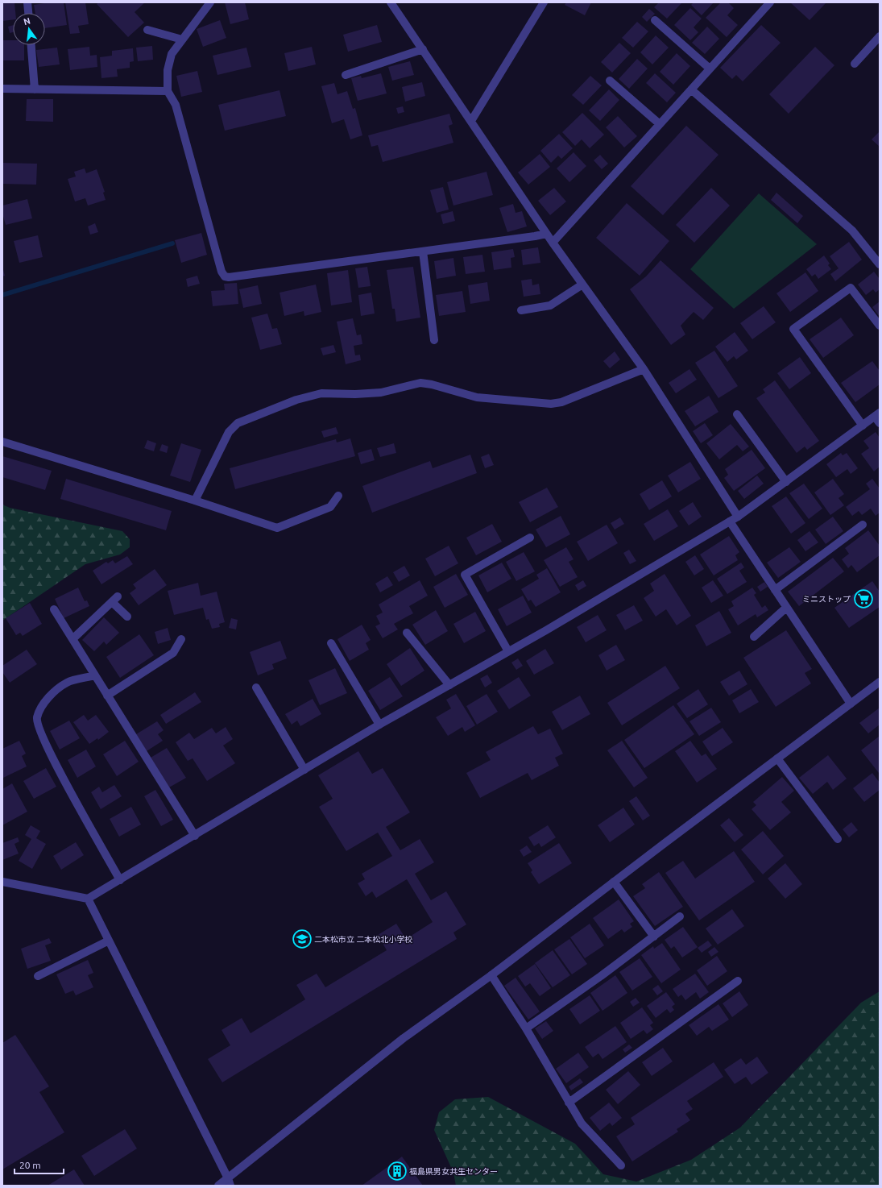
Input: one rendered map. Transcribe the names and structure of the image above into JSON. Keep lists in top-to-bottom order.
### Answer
{
  "places": {
    "supermarket": ["ミニストップ"],
    "school or university": ["二本松市立 二本松北小学校"],
    "building": ["福島県男女共生センター"]
  },
  "scale_bar": "20 m",
  "north": "top"
}
